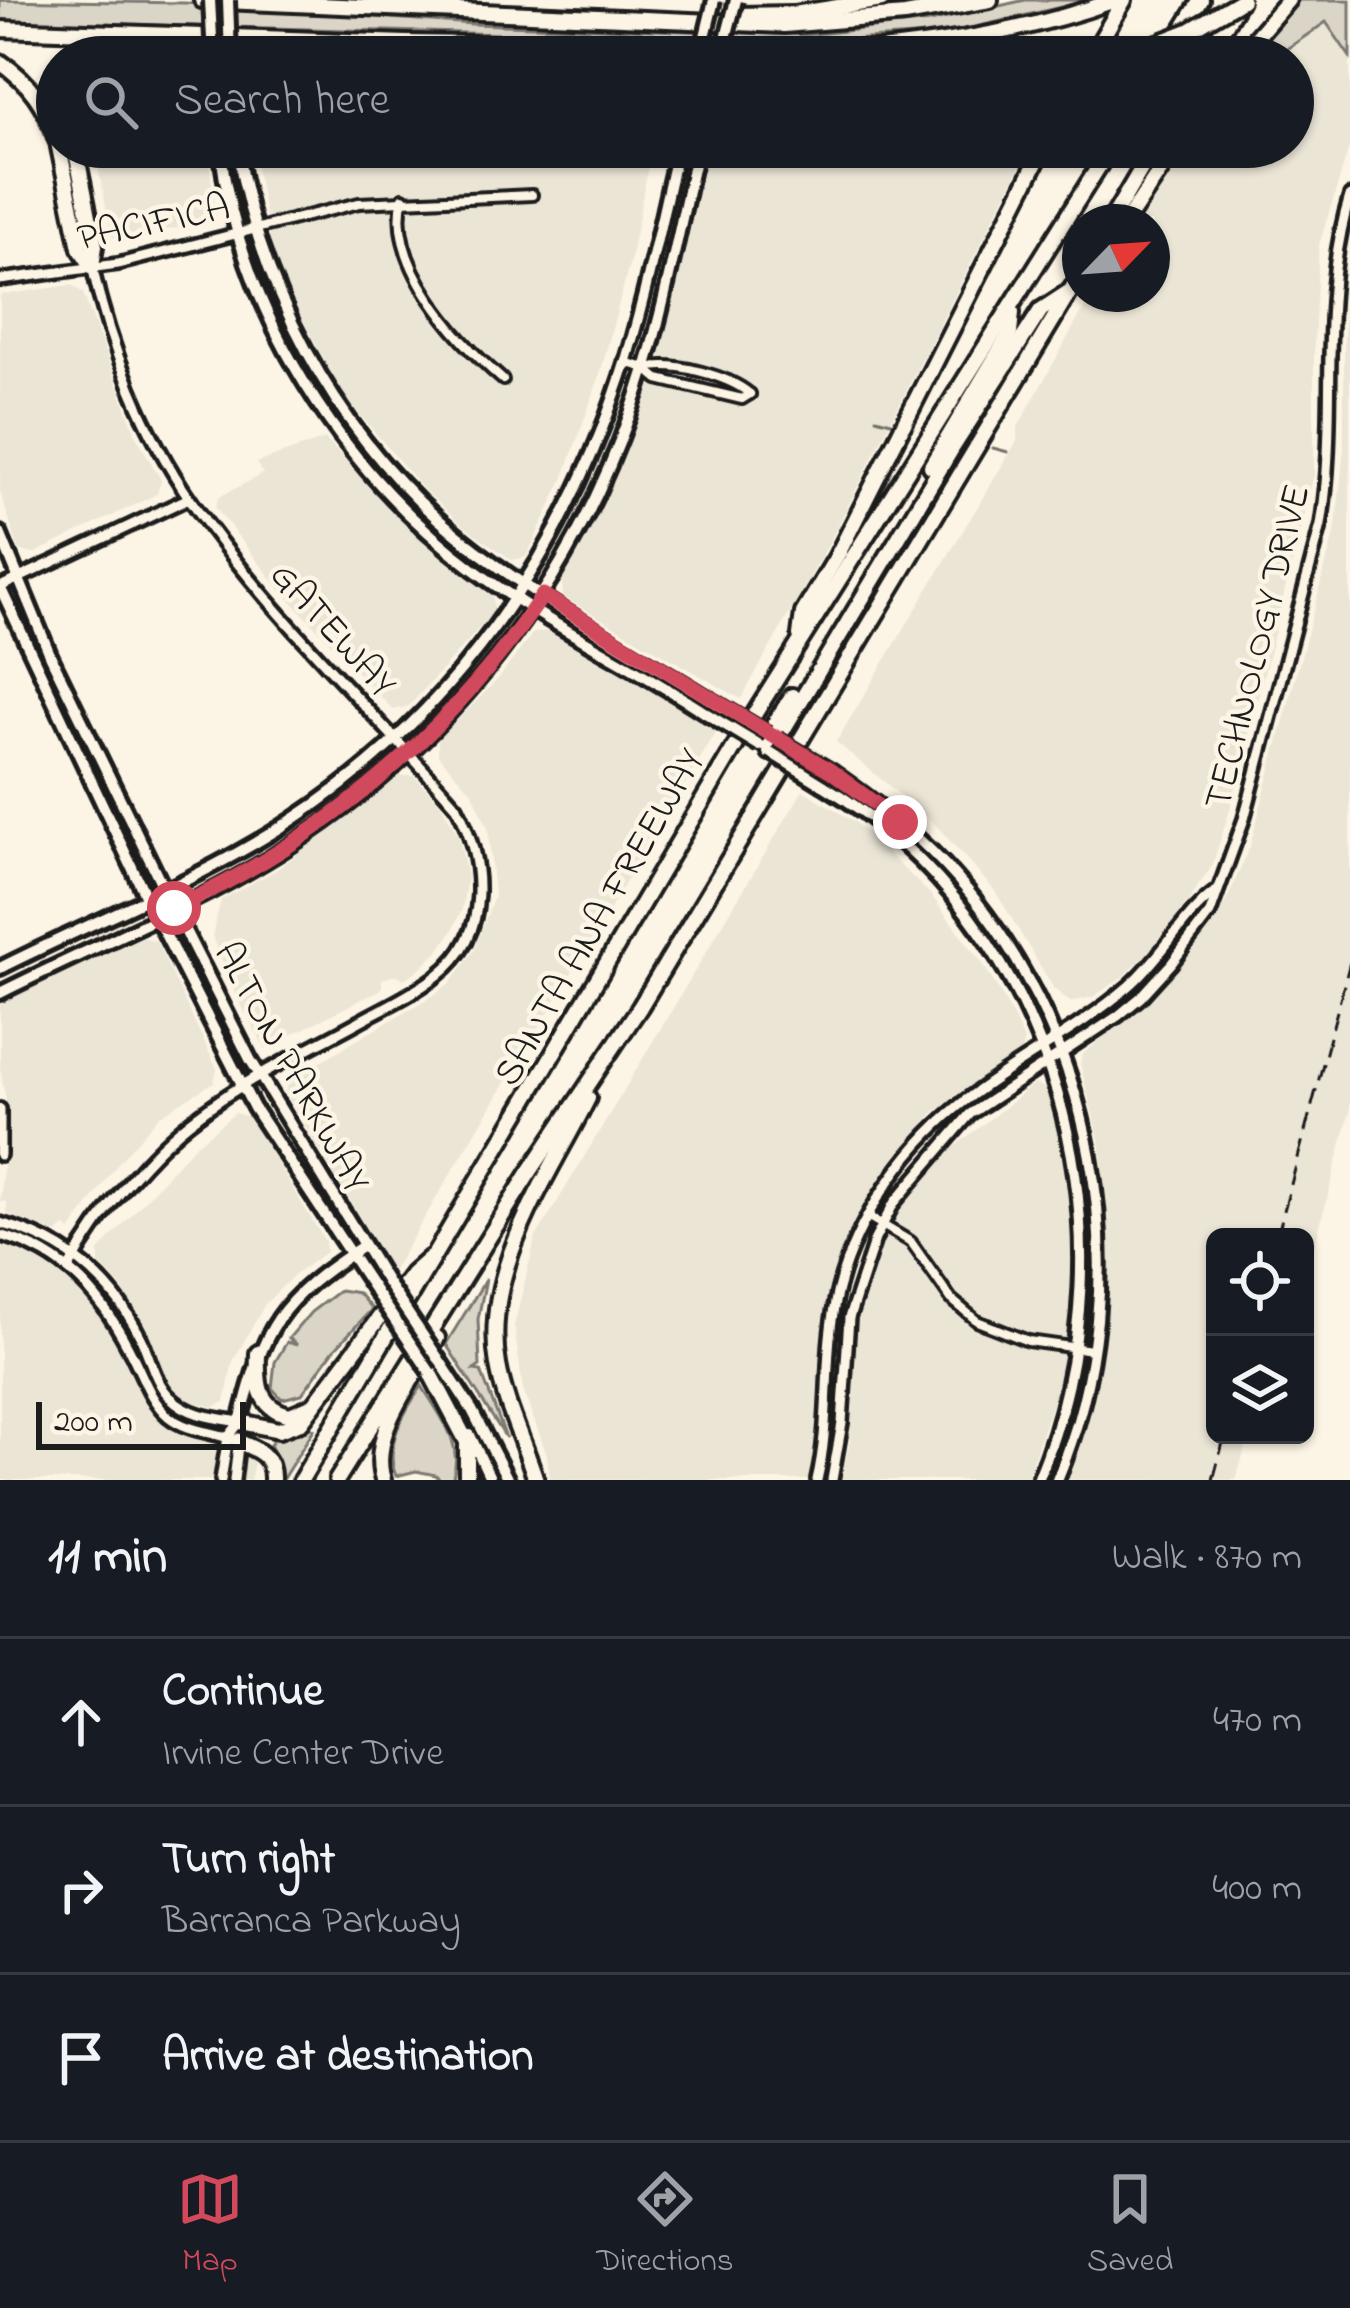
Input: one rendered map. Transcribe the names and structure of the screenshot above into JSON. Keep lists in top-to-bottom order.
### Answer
{
  "streets": {
    "highway": ["SANTA ANA FREEWAY"],
    "main road": ["ALTON PARKWAY"],
    "street": ["PACIFICA", "GATEWAY", "TECHNOLOGY DRIVE"]
  },
  "crossings": [
    ["PACIFICA", "GATEWAY"],
    ["GATEWAY", "ALTON PARKWAY"]
  ],
  "scale_bar": "200 m",
  "north": "top right",
  "page": {
    "search": "Search here",
    "scale": "200 m",
    "heading": ["11 min", "Walk · 870 m"],
    "list": [
      ["Continue", "Irvine Center Drive", "470 m"],
      ["Turn right", "Barranca Parkway", "400 m"],
      "Arrive at destination"
    ],
    "nav": ["Map", "Directions", "Saved"]
  }
}
